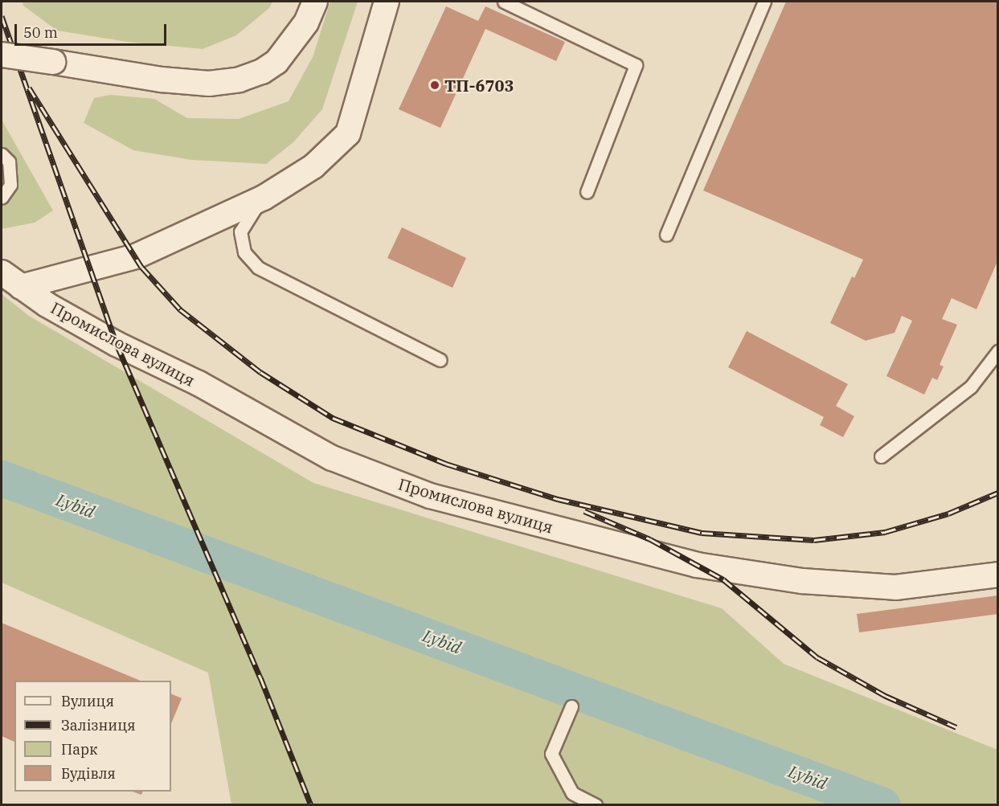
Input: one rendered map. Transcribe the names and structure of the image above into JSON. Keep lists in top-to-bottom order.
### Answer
{
  "streets": {
    "street": ["Промислова вулиця"]
  },
  "water": ["Lybid"],
  "places": ["ТП-6703"],
  "legend": [
    "Вулиця",
    "Залізниця",
    "Парк",
    "Будівля"
  ],
  "scale_bar": "50 m"
}
